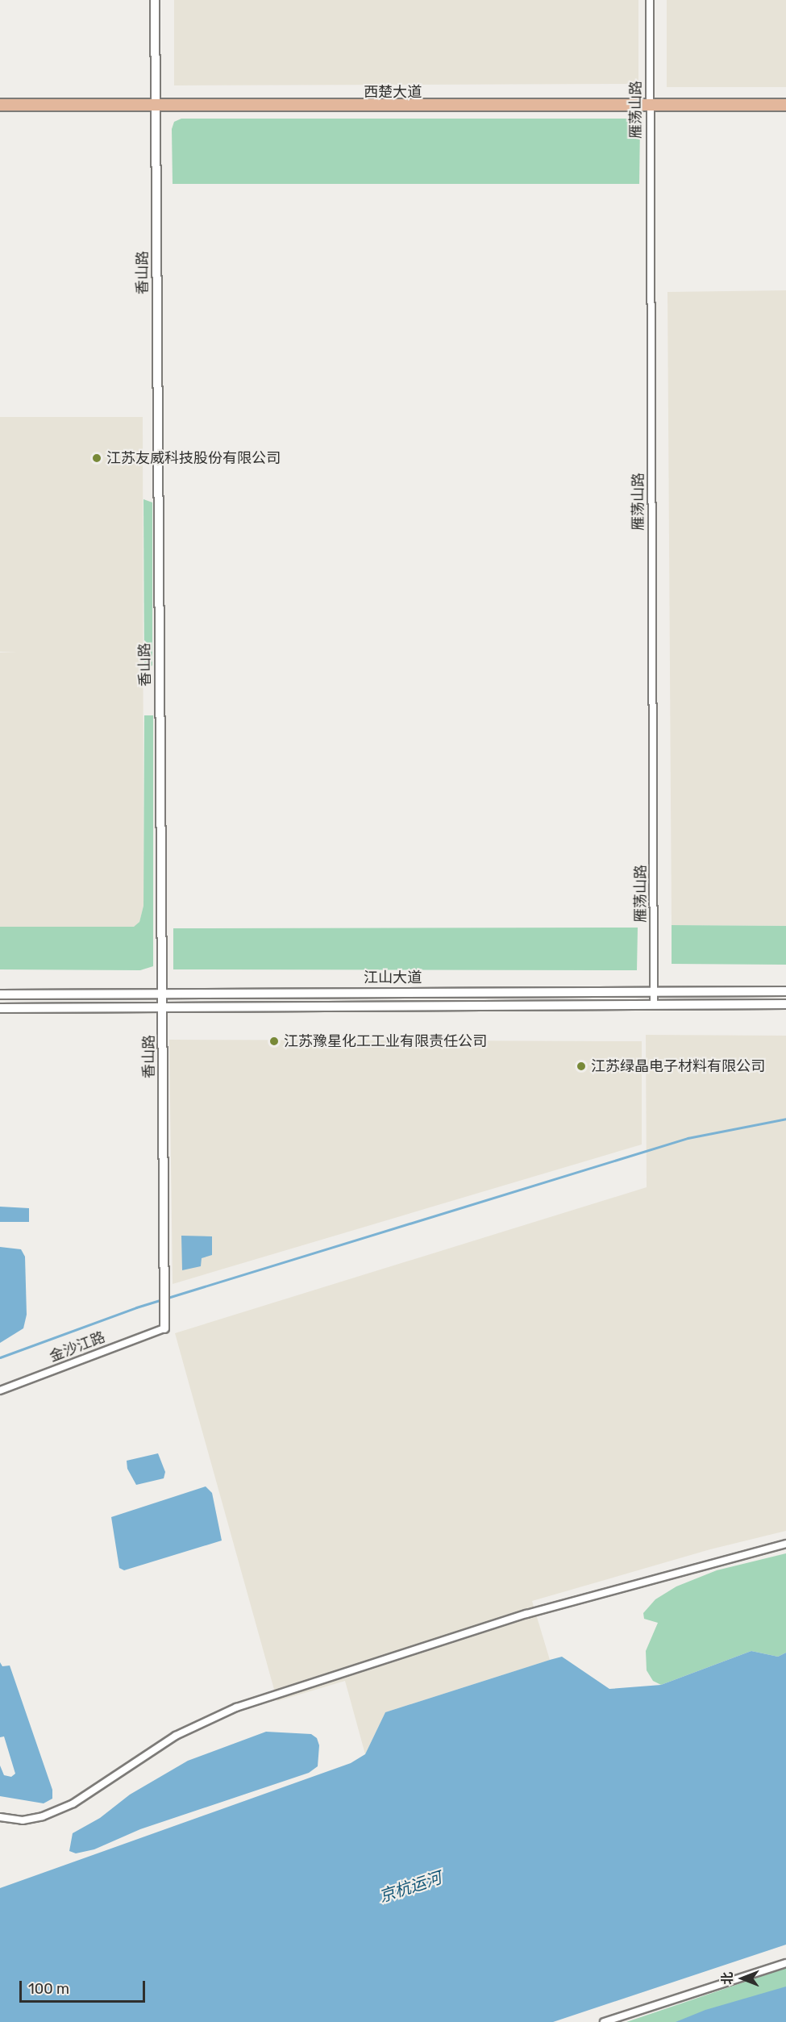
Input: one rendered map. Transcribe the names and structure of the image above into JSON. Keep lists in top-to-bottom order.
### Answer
{
  "streets": {
    "main road": ["西楚大道"],
    "street": [
      "雁荡山路",
      "香山路",
      "江山大道",
      "金沙江路"
    ]
  },
  "crossings": [
    ["西楚大道", "雁荡山路"],
    ["西楚大道", "香山路"],
    ["雁荡山路", "江山大道"],
    ["香山路", "江山大道"],
    ["香山路", "金沙江路"]
  ],
  "water": ["京杭运河"],
  "places": ["江苏友威科技股份有限公司", "江苏豫星化工工业有限责任公司", "江苏绿晶电子材料有限公司"],
  "scale_bar": "100 m",
  "north": "left"
}
